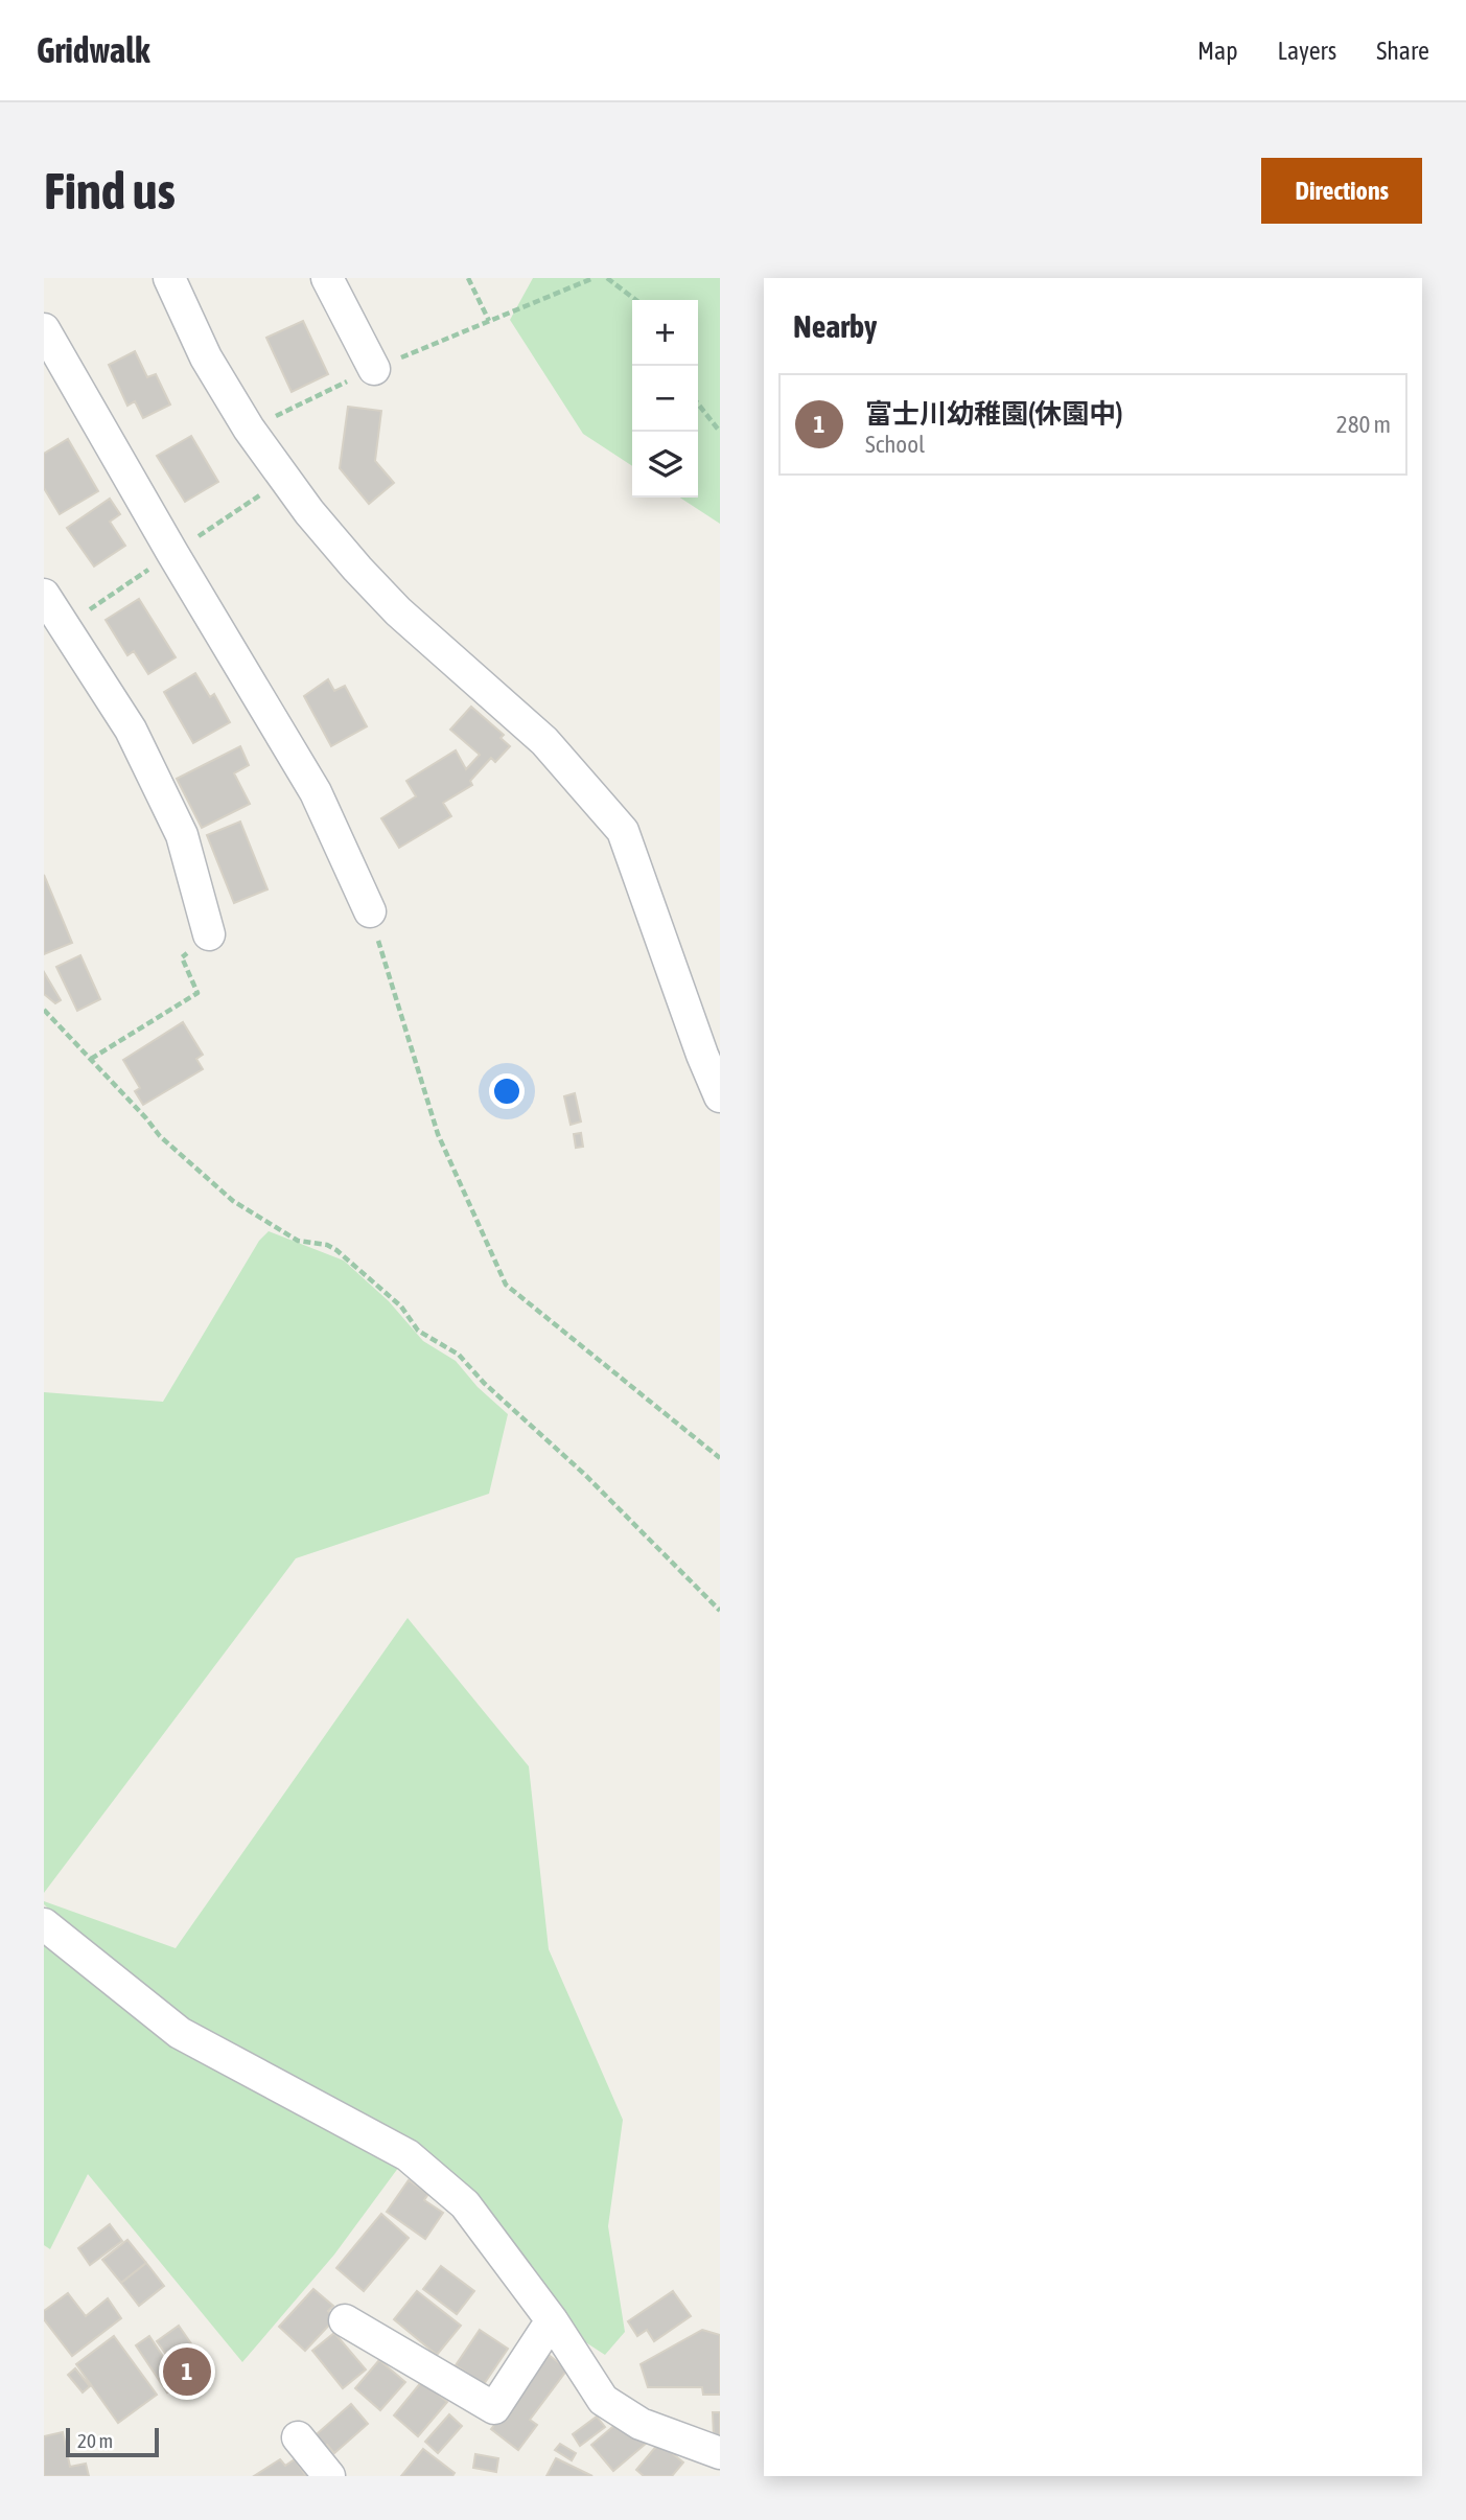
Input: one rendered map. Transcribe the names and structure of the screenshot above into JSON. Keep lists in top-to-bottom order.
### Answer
{
  "scale_bar": "20 m",
  "page": {
    "header": "Gridwalk",
    "nav": ["Map", "Layers", "Share"],
    "buttons": "Directions",
    "title": "Find us",
    "heading": "Nearby",
    "map_buttons": ["+", "−"],
    "list": [
      {
        "mark": "1",
        "name": "富士川幼稚園(休園中)",
        "note": "School",
        "value": "280 m"
      }
    ],
    "pins": "1",
    "scale": "20 m"
  }
}
